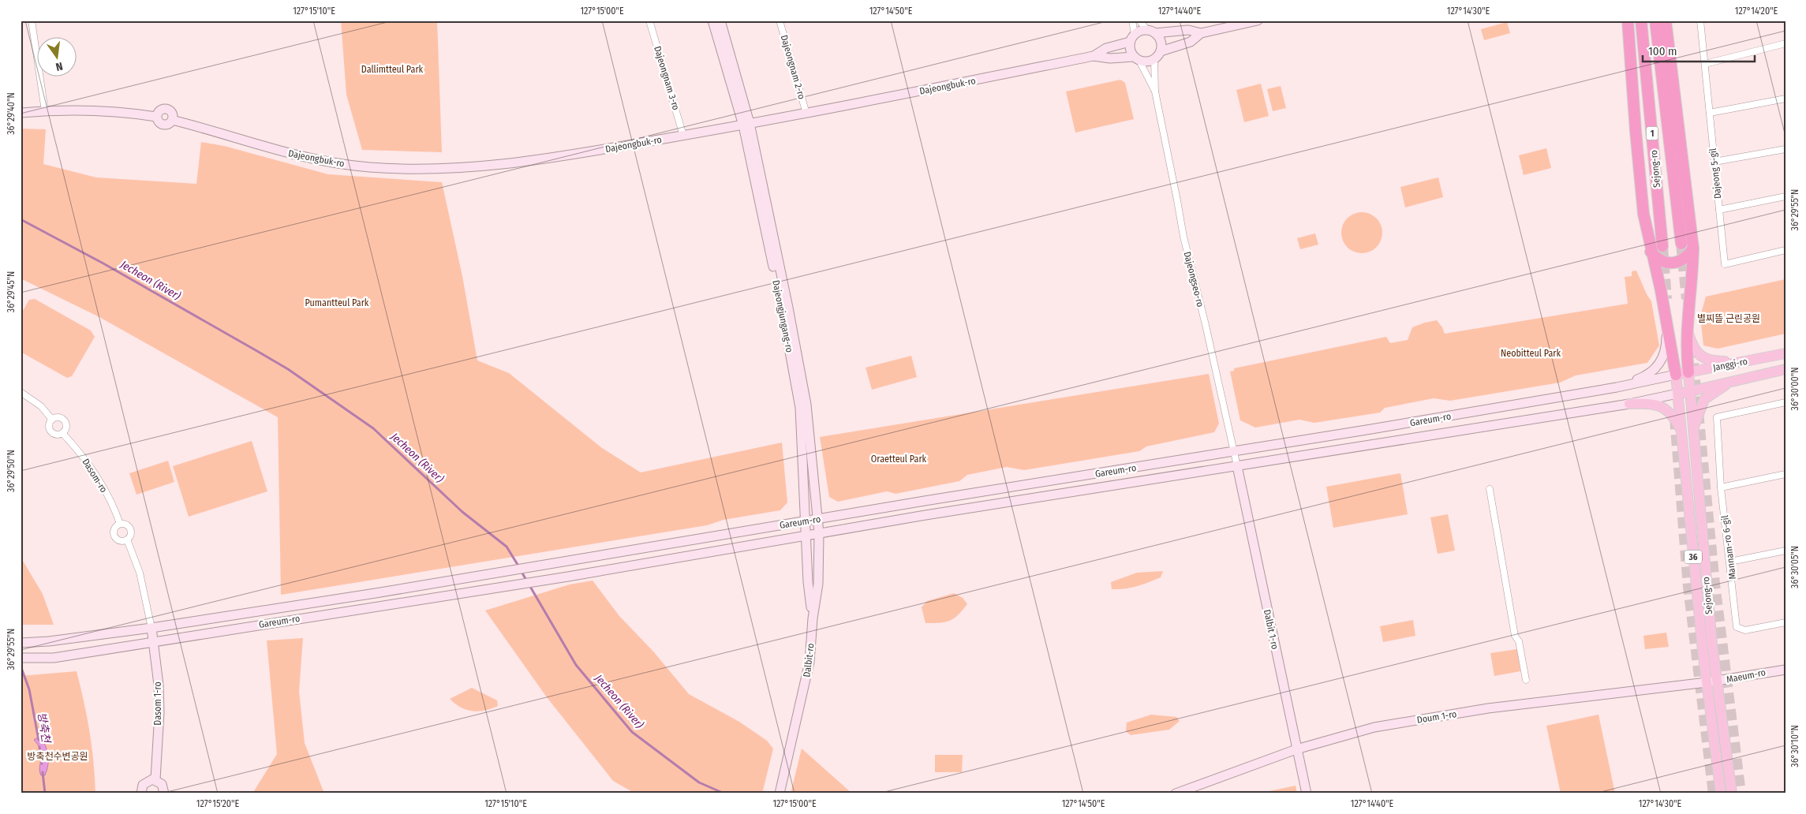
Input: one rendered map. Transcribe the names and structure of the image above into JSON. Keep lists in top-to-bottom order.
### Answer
{
  "streets": {
    "highway": ["1", "Sejong-ro"],
    "main road": ["Janggi-ro", "36"],
    "street": [
      "Dajeongnam 2-ro",
      "Dajeongnam 3-ro",
      "Dajeongbuk-ro",
      "Dajeong 5-gil",
      "Dajeongseo-ro",
      "Dajeongjungang-ro",
      "Gareum-ro",
      "Dasom-ro",
      "Mannam-ro 6-gil",
      "Dalbit 1-ro",
      "Dalbit-ro",
      "Maeum-ro",
      "Dasom 1-ro",
      "Doum 1-ro"
    ]
  },
  "crossings": [
    ["Dajeongnam 2-ro", "Dajeongbuk-ro"],
    ["Dajeongnam 3-ro", "Dajeongbuk-ro"],
    ["Dajeongbuk-ro", "Dajeongjungang-ro"],
    ["Sejong-ro", "Janggi-ro"],
    ["Sejong-ro", "Gareum-ro"],
    ["Sejong-ro", "36"],
    ["Sejong-ro", "Maeum-ro"],
    ["Sejong-ro", "Doum 1-ro"],
    ["Dajeongseo-ro", "Gareum-ro"],
    ["Dajeongseo-ro", "Dalbit 1-ro"],
    ["Dajeongjungang-ro", "Gareum-ro"],
    ["Dajeongjungang-ro", "Dalbit-ro"],
    ["Janggi-ro", "Gareum-ro"],
    ["Janggi-ro", "36"],
    ["Gareum-ro", "Dasom-ro"],
    ["Gareum-ro", "Dalbit 1-ro"],
    ["Gareum-ro", "Dalbit-ro"],
    ["Gareum-ro", "Dasom 1-ro"],
    ["Dasom-ro", "Dasom 1-ro"],
    ["Dalbit 1-ro", "Doum 1-ro"],
    ["Maeum-ro", "Doum 1-ro"]
  ],
  "water": ["Jecheon (River)", "방축천"],
  "parks": [
    "Dallimtteul Park",
    "Pumantteul Park",
    "별찌뜰 근린공원",
    "Neobitteul Park",
    "Oraetteul Park",
    "방축천수변공원"
  ],
  "scale_bar": "100 m",
  "north": "bottom",
  "coordinates": [
    "127°15'10\"E",
    "127°15'00\"E",
    "127°14'50\"E",
    "127°14'40\"E",
    "127°14'30\"E",
    "127°14'20\"E",
    "36°29'40\"N",
    "36°29'55\"N",
    "36°29'45\"N",
    "36°30'00\"N",
    "36°29'50\"N",
    "36°30'05\"N",
    "36°30'10\"N",
    "127°15'20\"E"
  ]
}
